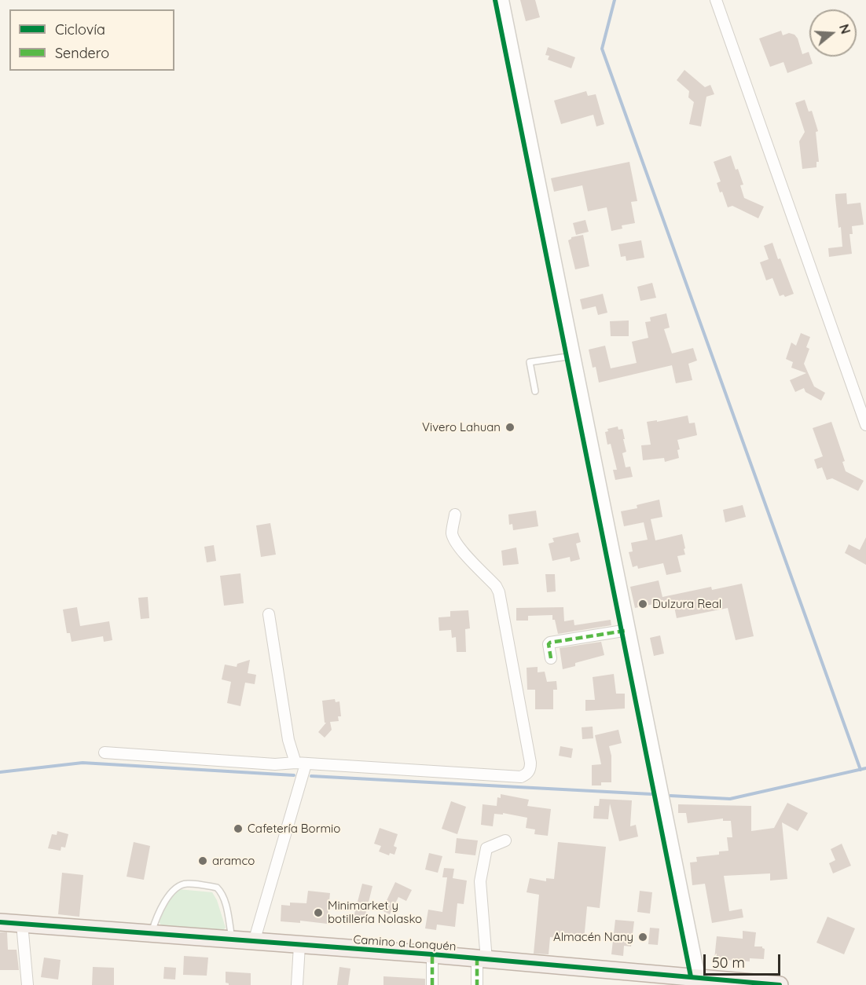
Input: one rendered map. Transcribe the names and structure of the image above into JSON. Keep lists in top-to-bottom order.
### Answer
{
  "streets": {
    "main road": ["Camino a Lonquén"]
  },
  "places": [
    "Vivero Lahuan",
    "Dulzura Real",
    "Cafetería Bormio",
    "aramco",
    "Minimarket y botillería Nolasko",
    "Almacén Nany"
  ],
  "legend": ["Ciclovía", "Sendero"],
  "scale_bar": "50 m",
  "north": "right"
}
